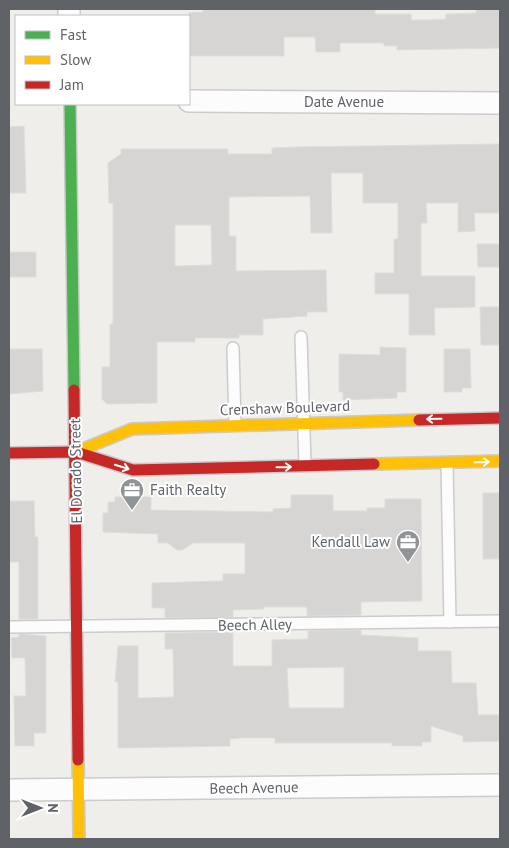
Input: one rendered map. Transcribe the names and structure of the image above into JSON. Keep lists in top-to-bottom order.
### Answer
{
  "streets": {
    "main road": ["Crenshaw Boulevard", "El Dorado Street"],
    "street": ["Date Avenue", "Beech Avenue"],
    "lane": ["Beech Alley"]
  },
  "crossings": [
    ["Crenshaw Boulevard", "El Dorado Street"],
    ["El Dorado Street", "Beech Alley"],
    ["El Dorado Street", "Beech Avenue"]
  ],
  "places": {
    "office": ["Faith Realty", "Kendall Law"]
  },
  "legend": ["Fast", "Slow", "Jam"],
  "north": "right"
}
